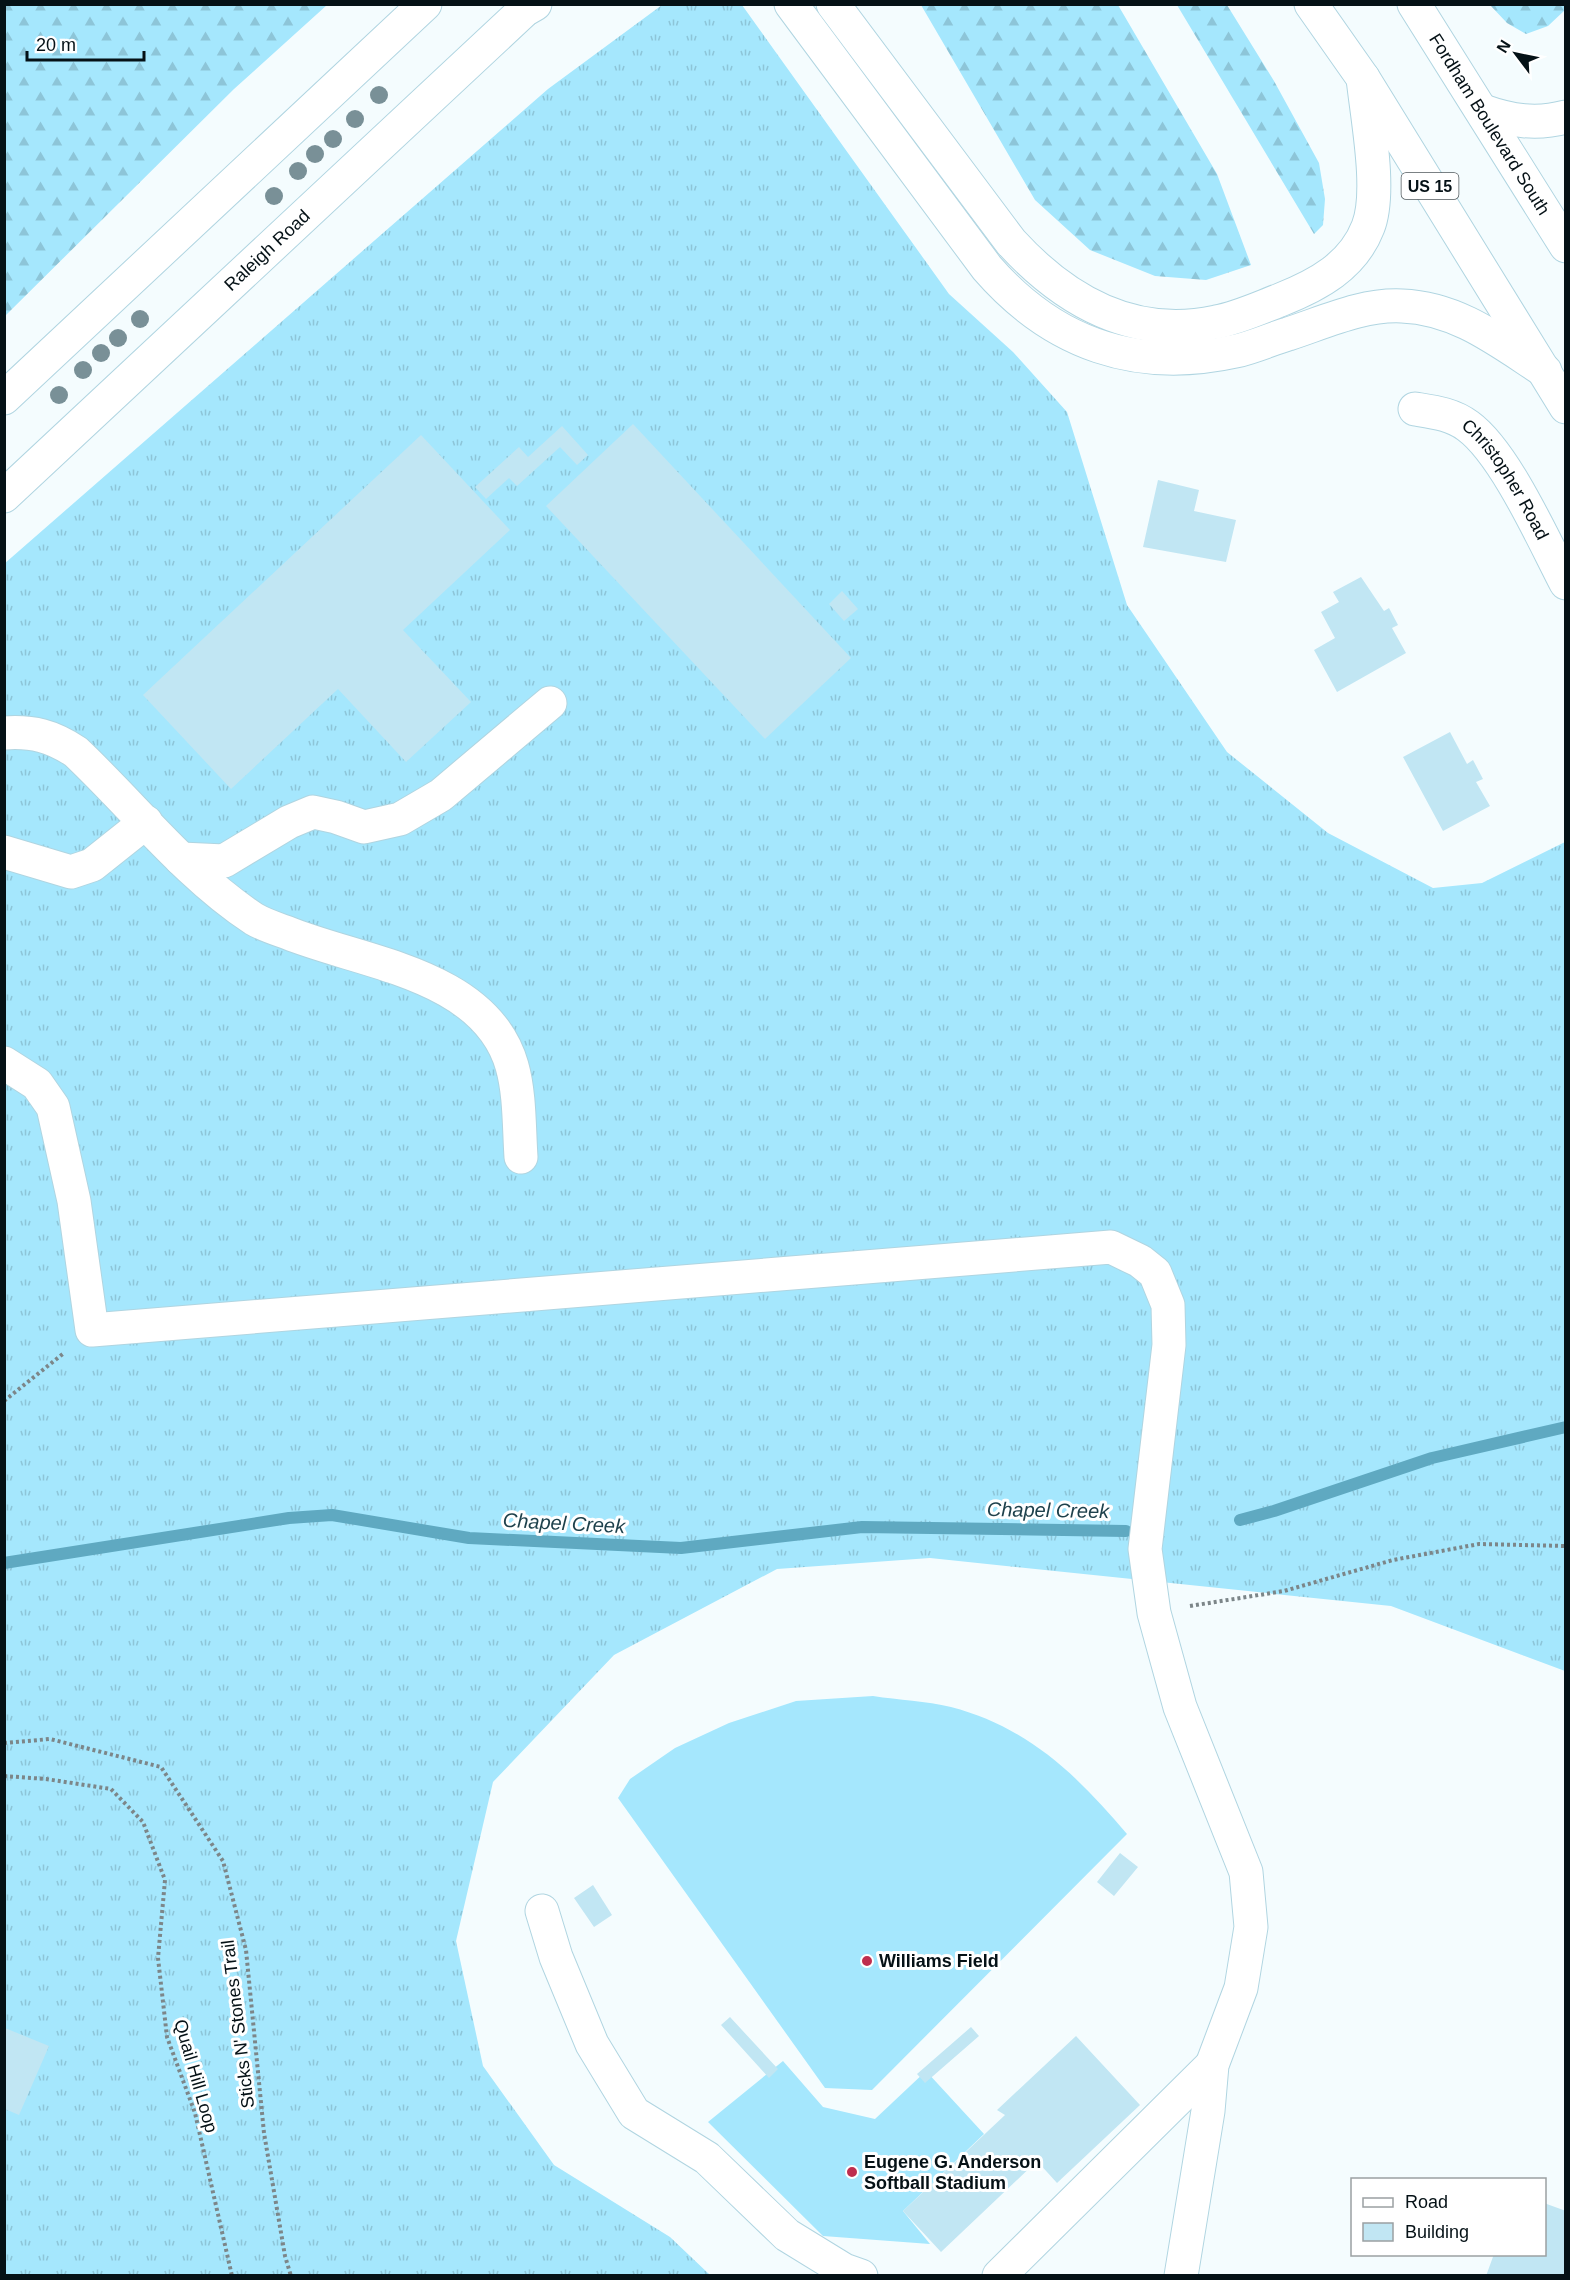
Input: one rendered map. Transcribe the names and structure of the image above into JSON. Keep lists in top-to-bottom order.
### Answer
{
  "streets": {
    "main road": [
      "Fordham Boulevard South",
      "US 15",
      "Raleigh Road",
      "Christopher Road"
    ],
    "path": ["Sticks N' Stones Trail", "Quail Hill Loop"]
  },
  "water": ["Chapel Creek"],
  "places": ["Williams Field", "Eugene G. Anderson Softball Stadium"],
  "legend": ["Road", "Building"],
  "scale_bar": "20 m",
  "north": "top left"
}
